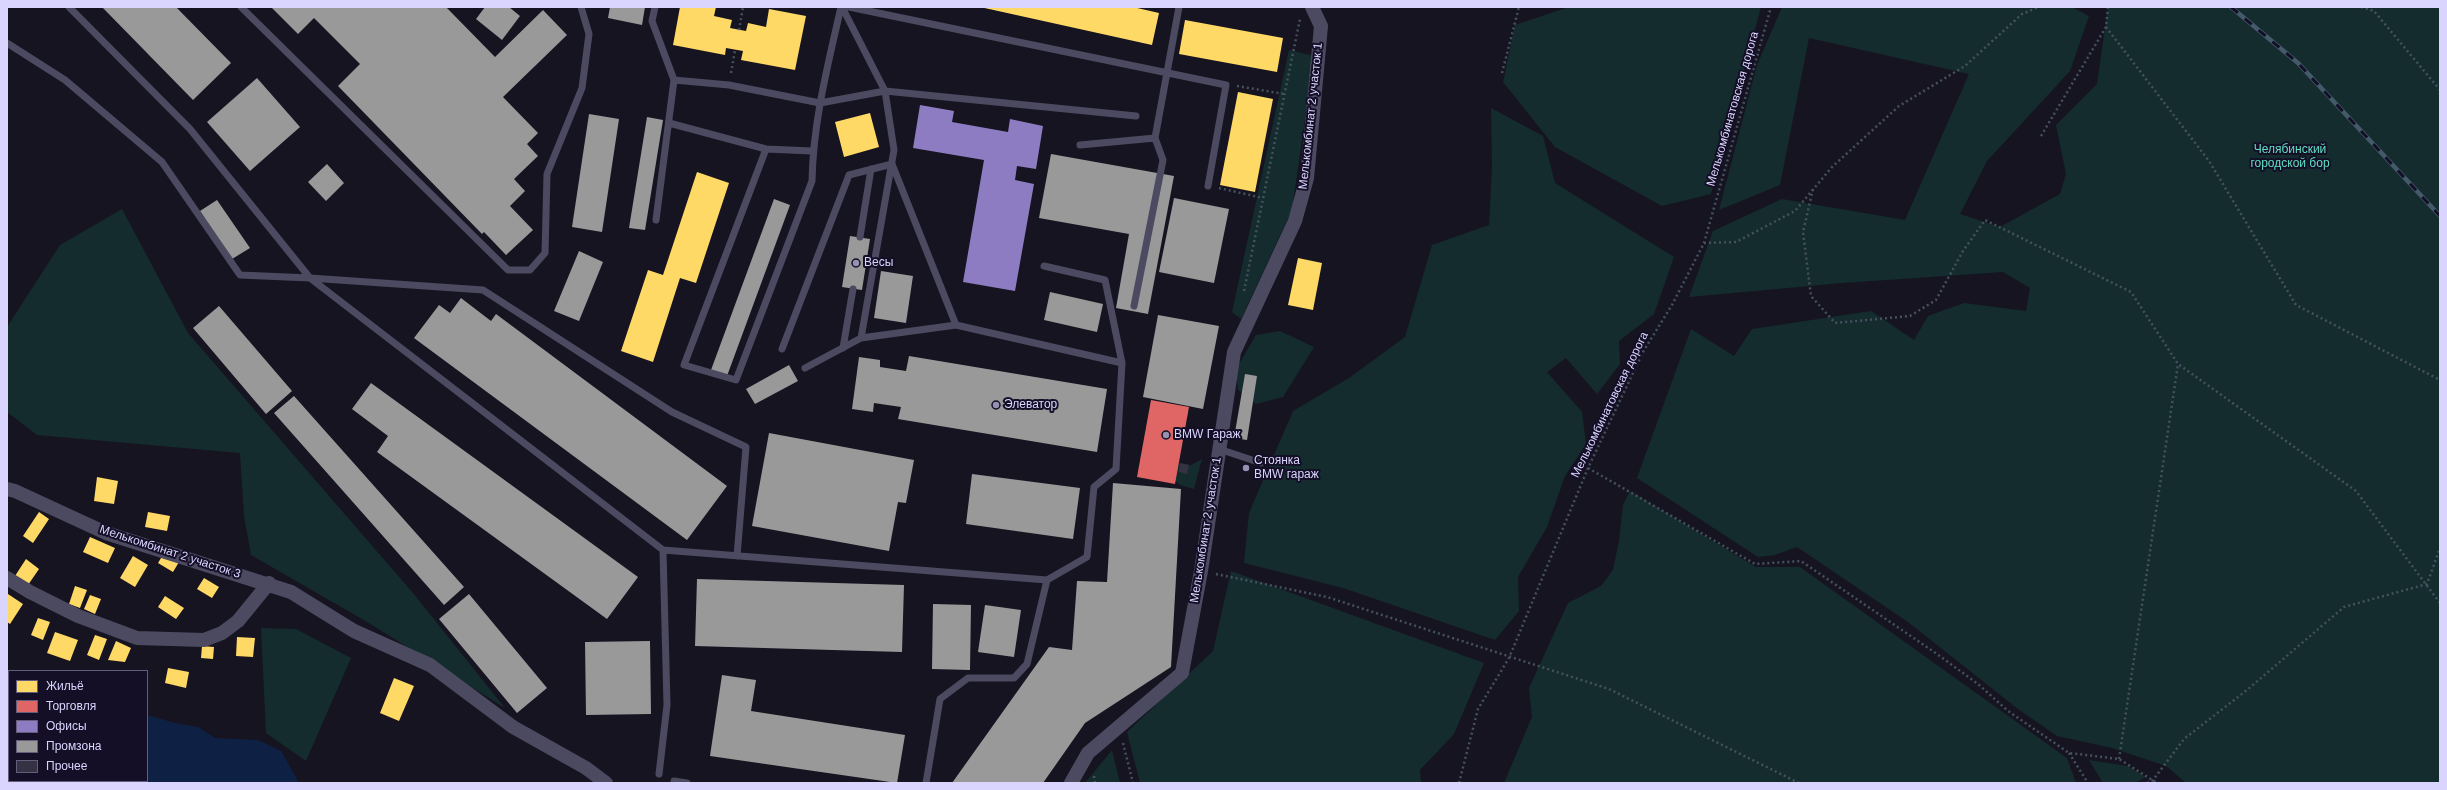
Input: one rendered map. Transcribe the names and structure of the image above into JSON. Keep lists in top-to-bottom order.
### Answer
{
  "streets": {
    "street": ["Мелькомбинат 2 участок 1", "Мелькомбинат 2 участок 3"],
    "path": ["Мелькомбинатовская дорога"]
  },
  "parks": ["Челябинский городской бор"],
  "places": [
    "Весы",
    "Элеватор",
    "BMW Гараж",
    "Стоянка BMW гараж"
  ],
  "legend": [
    "Жильё",
    "Торговля",
    "Офисы",
    "Промзона",
    "Прочее"
  ]
}
